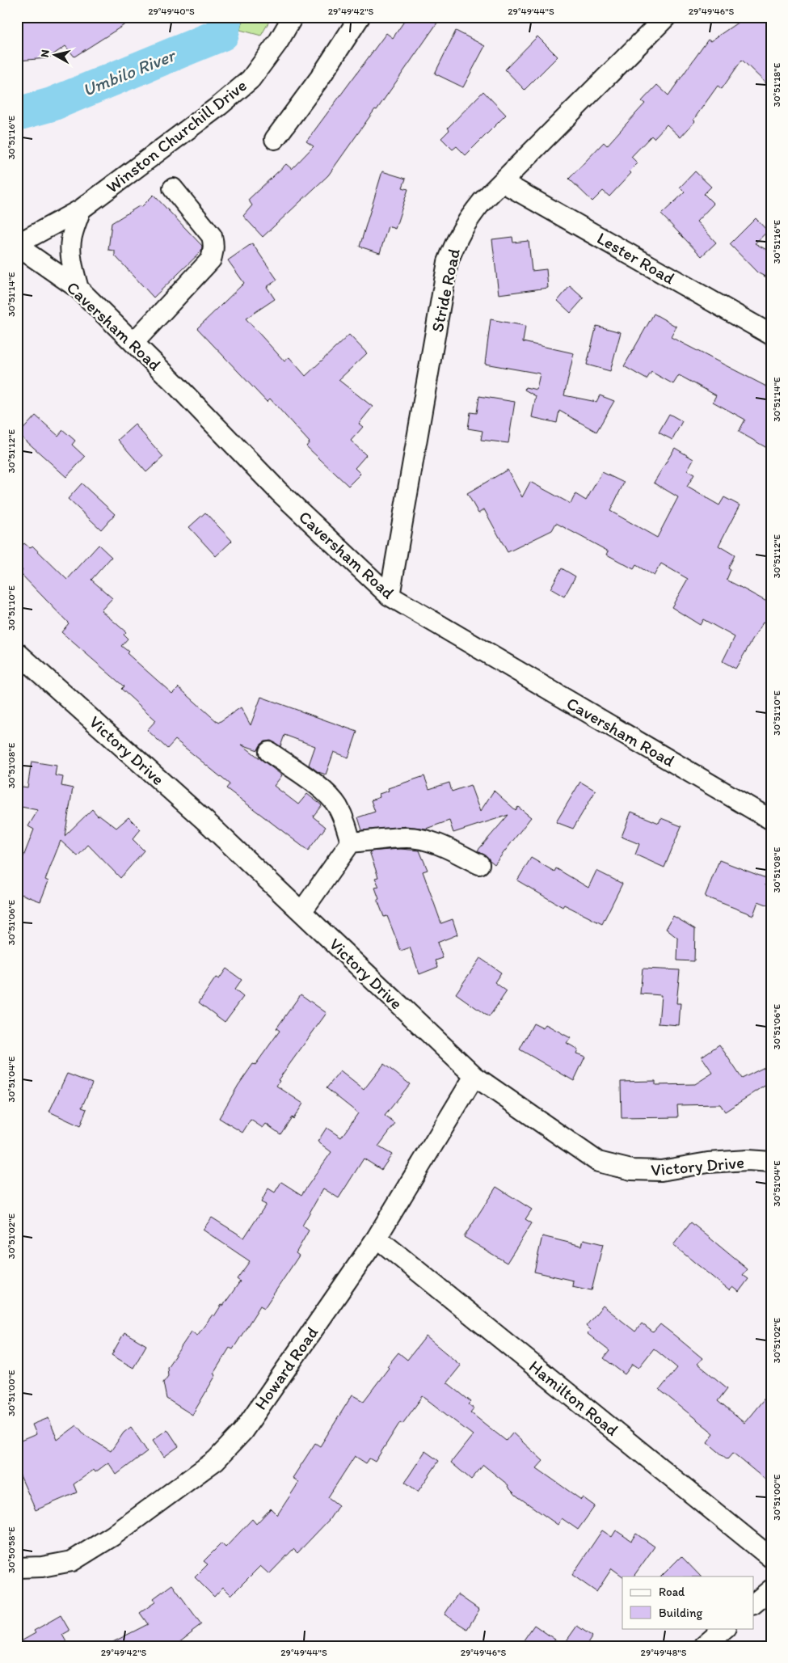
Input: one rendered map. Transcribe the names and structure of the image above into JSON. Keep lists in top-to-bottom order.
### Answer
{
  "streets": {
    "street": [
      "Winston Churchill Drive",
      "Lester Road",
      "Stride Road",
      "Caversham Road",
      "Victory Drive",
      "Howard Road",
      "Hamilton Road"
    ]
  },
  "crossings": [
    ["Winston Churchill Drive", "Caversham Road"],
    ["Lester Road", "Stride Road"],
    ["Stride Road", "Caversham Road"],
    ["Victory Drive", "Howard Road"],
    ["Howard Road", "Hamilton Road"]
  ],
  "water": ["Umbilo River"],
  "legend": ["Road", "Building"],
  "north": "left",
  "coordinates": [
    "29°49'40\"S",
    "29°49'42\"S",
    "29°49'44\"S",
    "29°49'46\"S",
    "30°51'18\"E",
    "30°51'16\"E",
    "30°51'14\"E",
    "30°51'12\"E",
    "30°51'10\"E",
    "30°51'08\"E",
    "30°51'06\"E",
    "30°51'04\"E",
    "30°51'02\"E",
    "30°51'00\"E",
    "30°50'58\"E",
    "29°49'48\"S"
  ]
}
